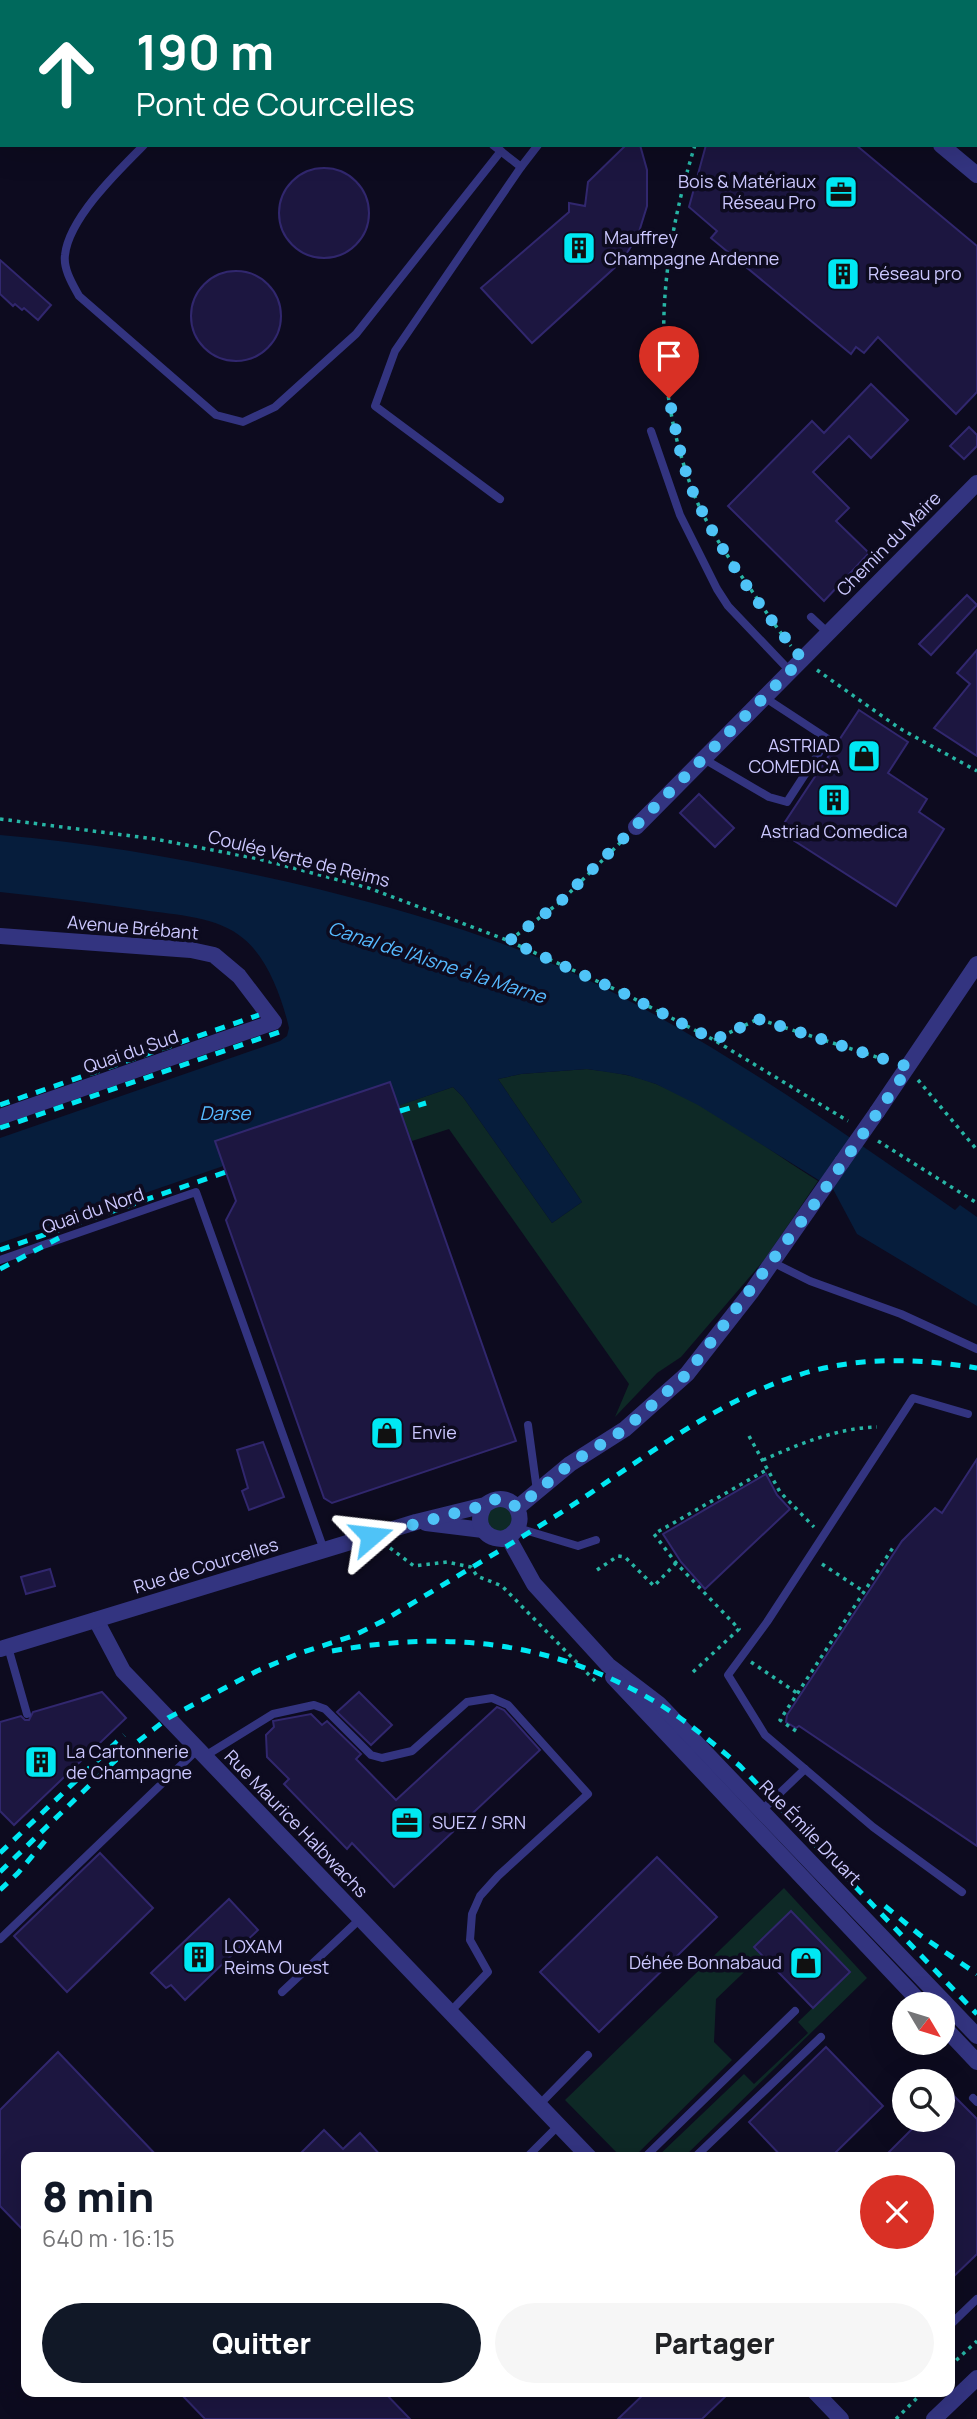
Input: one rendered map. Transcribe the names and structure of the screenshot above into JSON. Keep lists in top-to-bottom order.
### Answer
{
  "streets": {
    "street": [
      "Chemin du Maire",
      "Avenue Brébant",
      "Quai du Sud",
      "Rue de Courcelles",
      "Rue Maurice Halbwachs",
      "Rue Émile Druart"
    ],
    "lane": ["Quai du Nord"],
    "path": ["Coulée Verte de Reims"]
  },
  "crossings": [
    ["Avenue Brébant", "Quai du Sud"],
    ["Quai du Nord", "Rue de Courcelles"],
    ["Rue de Courcelles", "Rue Maurice Halbwachs"],
    ["Rue de Courcelles", "Rue Émile Druart"]
  ],
  "water": ["Canal de l'Aisne à la Marne", "Darse"],
  "places": {
    "office": ["Bois & Matériaux Réseau Pro", "SUEZ / SRN"],
    "building": [
      "Mauffrey Champagne Ardenne",
      "Réseau pro",
      "Astriad Comedica",
      "La Cartonnerie de Champagne",
      "LOXAM Reims Ouest"
    ],
    "shop": ["ASTRIAD COMEDICA", "Envie", "Déhée Bonnabaud"]
  },
  "north": "bottom right",
  "page": {
    "turn": ["190 m", "Pont de Courcelles"],
    "heading": ["8 min", "640 m · 16:15"],
    "buttons": ["Quitter", "Partager"]
  }
}
